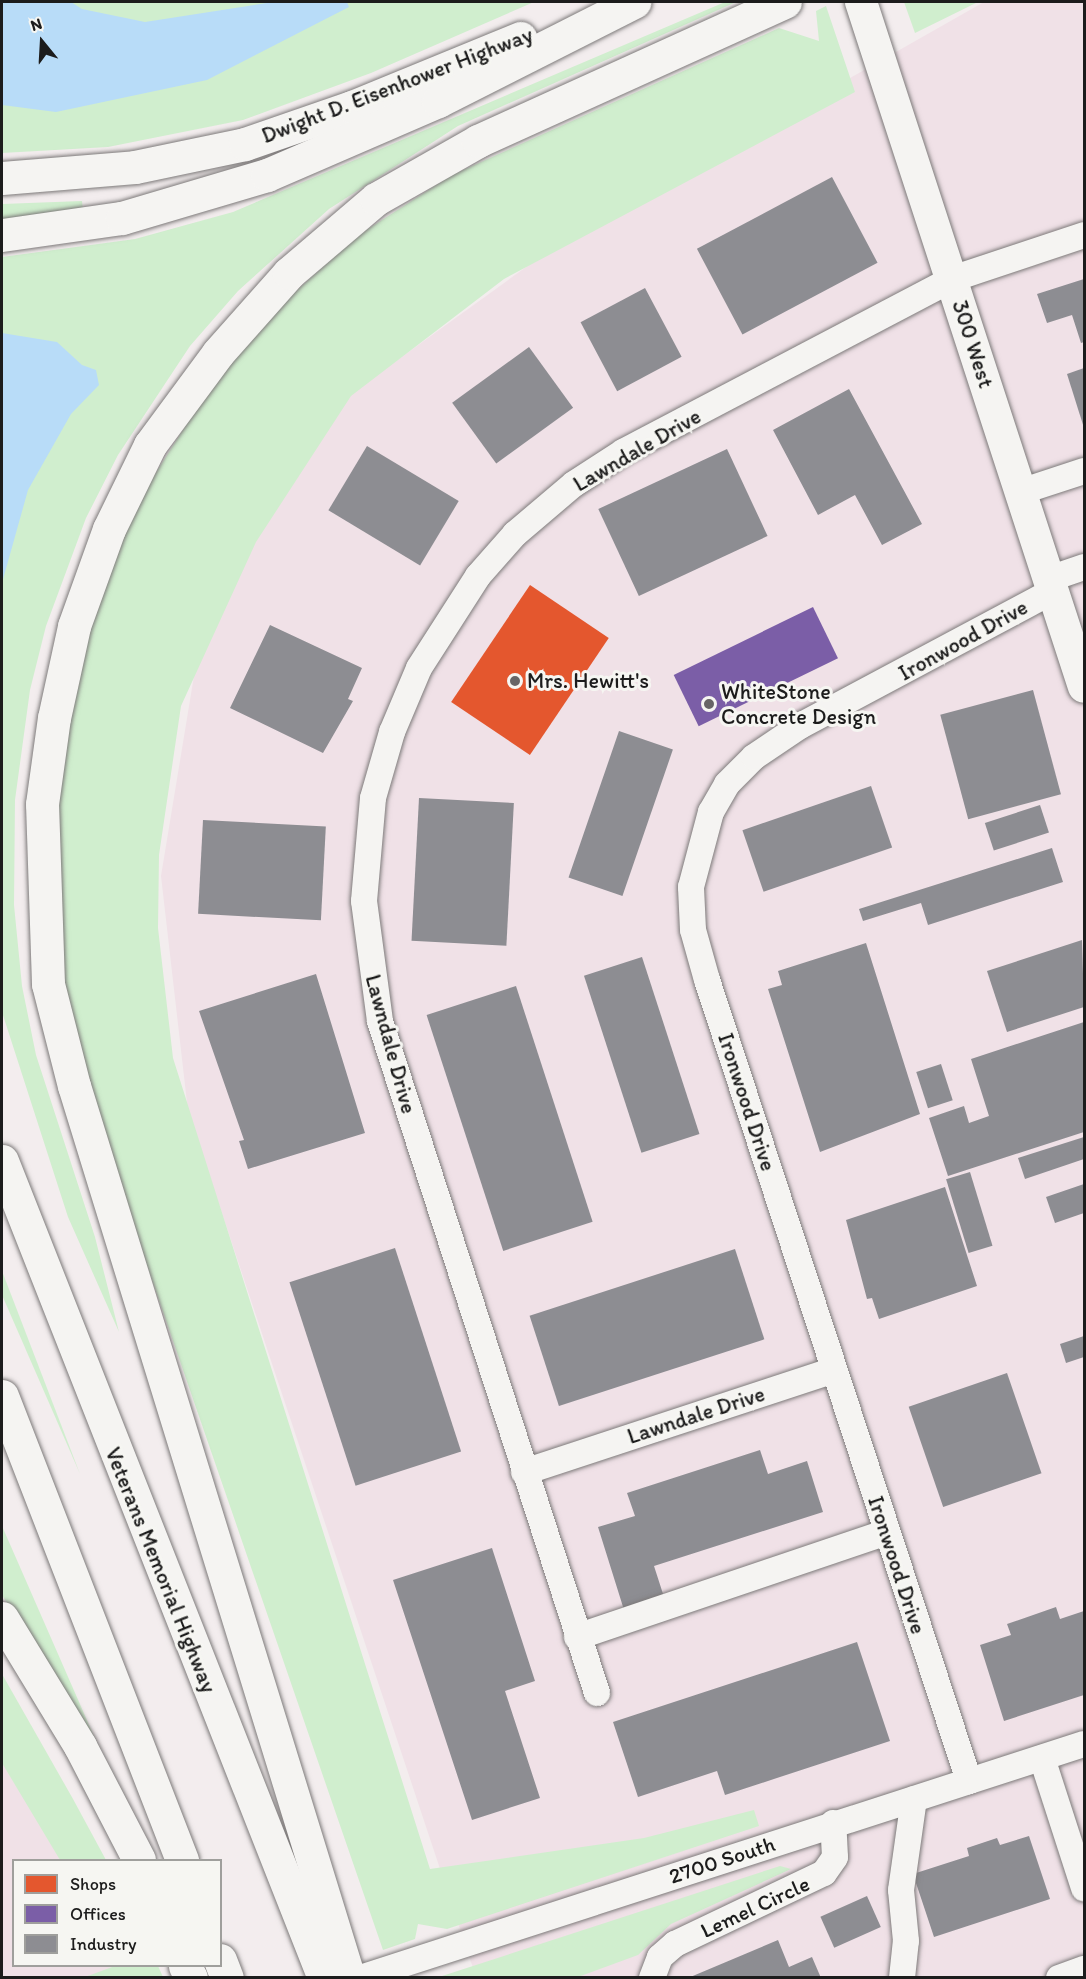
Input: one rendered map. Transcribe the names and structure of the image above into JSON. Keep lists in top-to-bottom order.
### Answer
{
  "streets": {
    "highway": ["Dwight D. Eisenhower Highway", "Veterans Memorial Highway"],
    "main road": ["300 West"],
    "street": [
      "Lawndale Drive",
      "Ironwood Drive",
      "2700 South",
      "Lemel Circle"
    ]
  },
  "crossings": [
    ["300 West", "Lawndale Drive"],
    ["300 West", "Ironwood Drive"],
    ["Lawndale Drive", "Ironwood Drive"],
    ["Ironwood Drive", "2700 South"],
    ["2700 South", "Lemel Circle"]
  ],
  "places": ["Mrs. Hewitt's", "WhiteStone Concrete Design"],
  "legend": ["Shops", "Offices", "Industry"],
  "north": "top"
}
